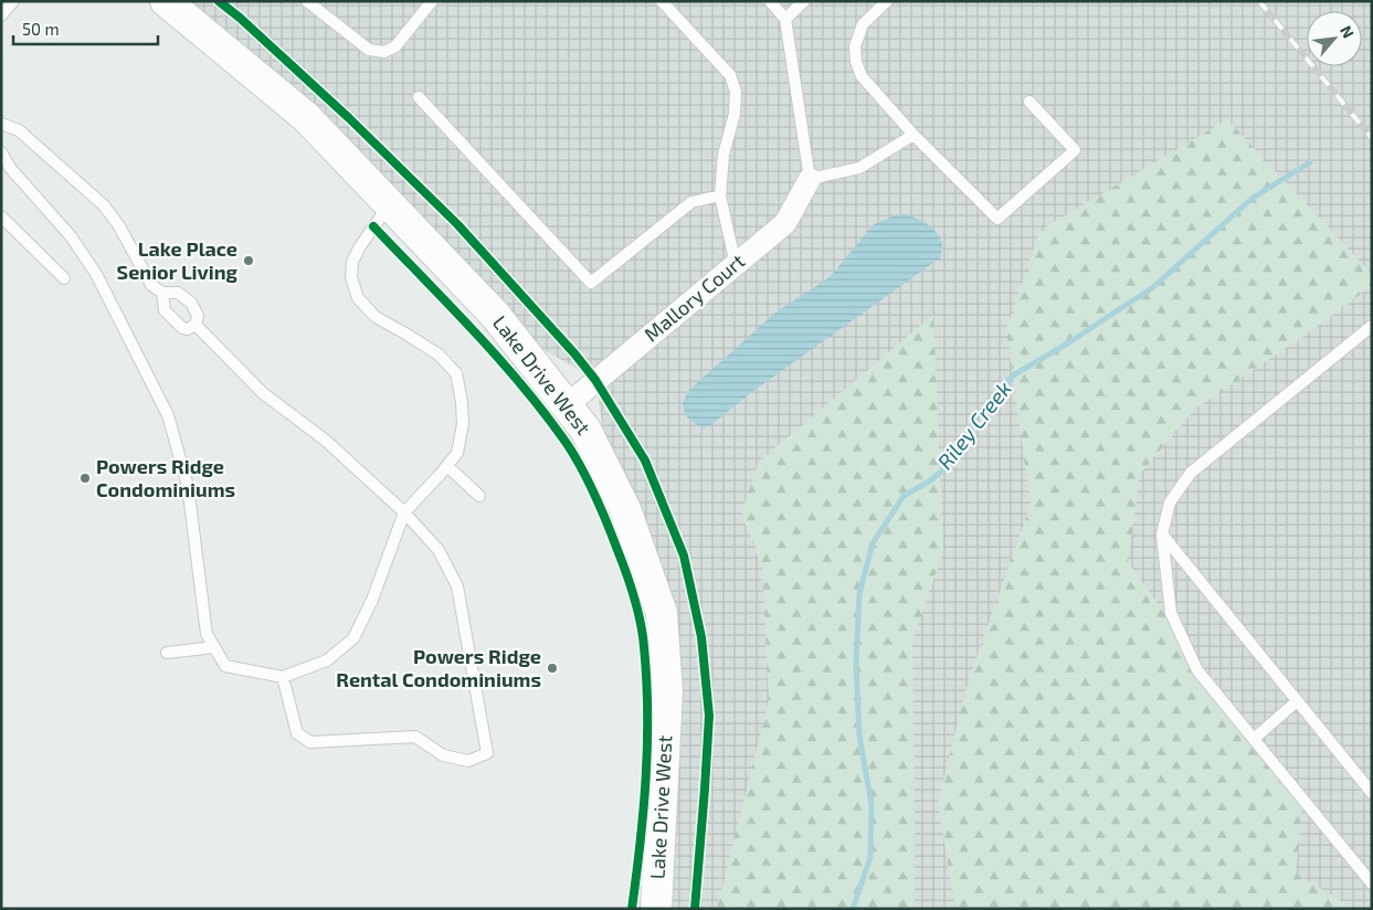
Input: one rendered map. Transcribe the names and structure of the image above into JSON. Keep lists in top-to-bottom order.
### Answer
{
  "streets": {
    "street": ["Mallory Court", "Lake Drive West"]
  },
  "crossings": [
    ["Mallory Court", "Lake Drive West"]
  ],
  "water": ["Riley Creek"],
  "places": ["Lake Place Senior Living", "Powers Ridge Condominiums", "Powers Ridge Rental Condominiums"],
  "scale_bar": "50 m",
  "north": "top right"
}
